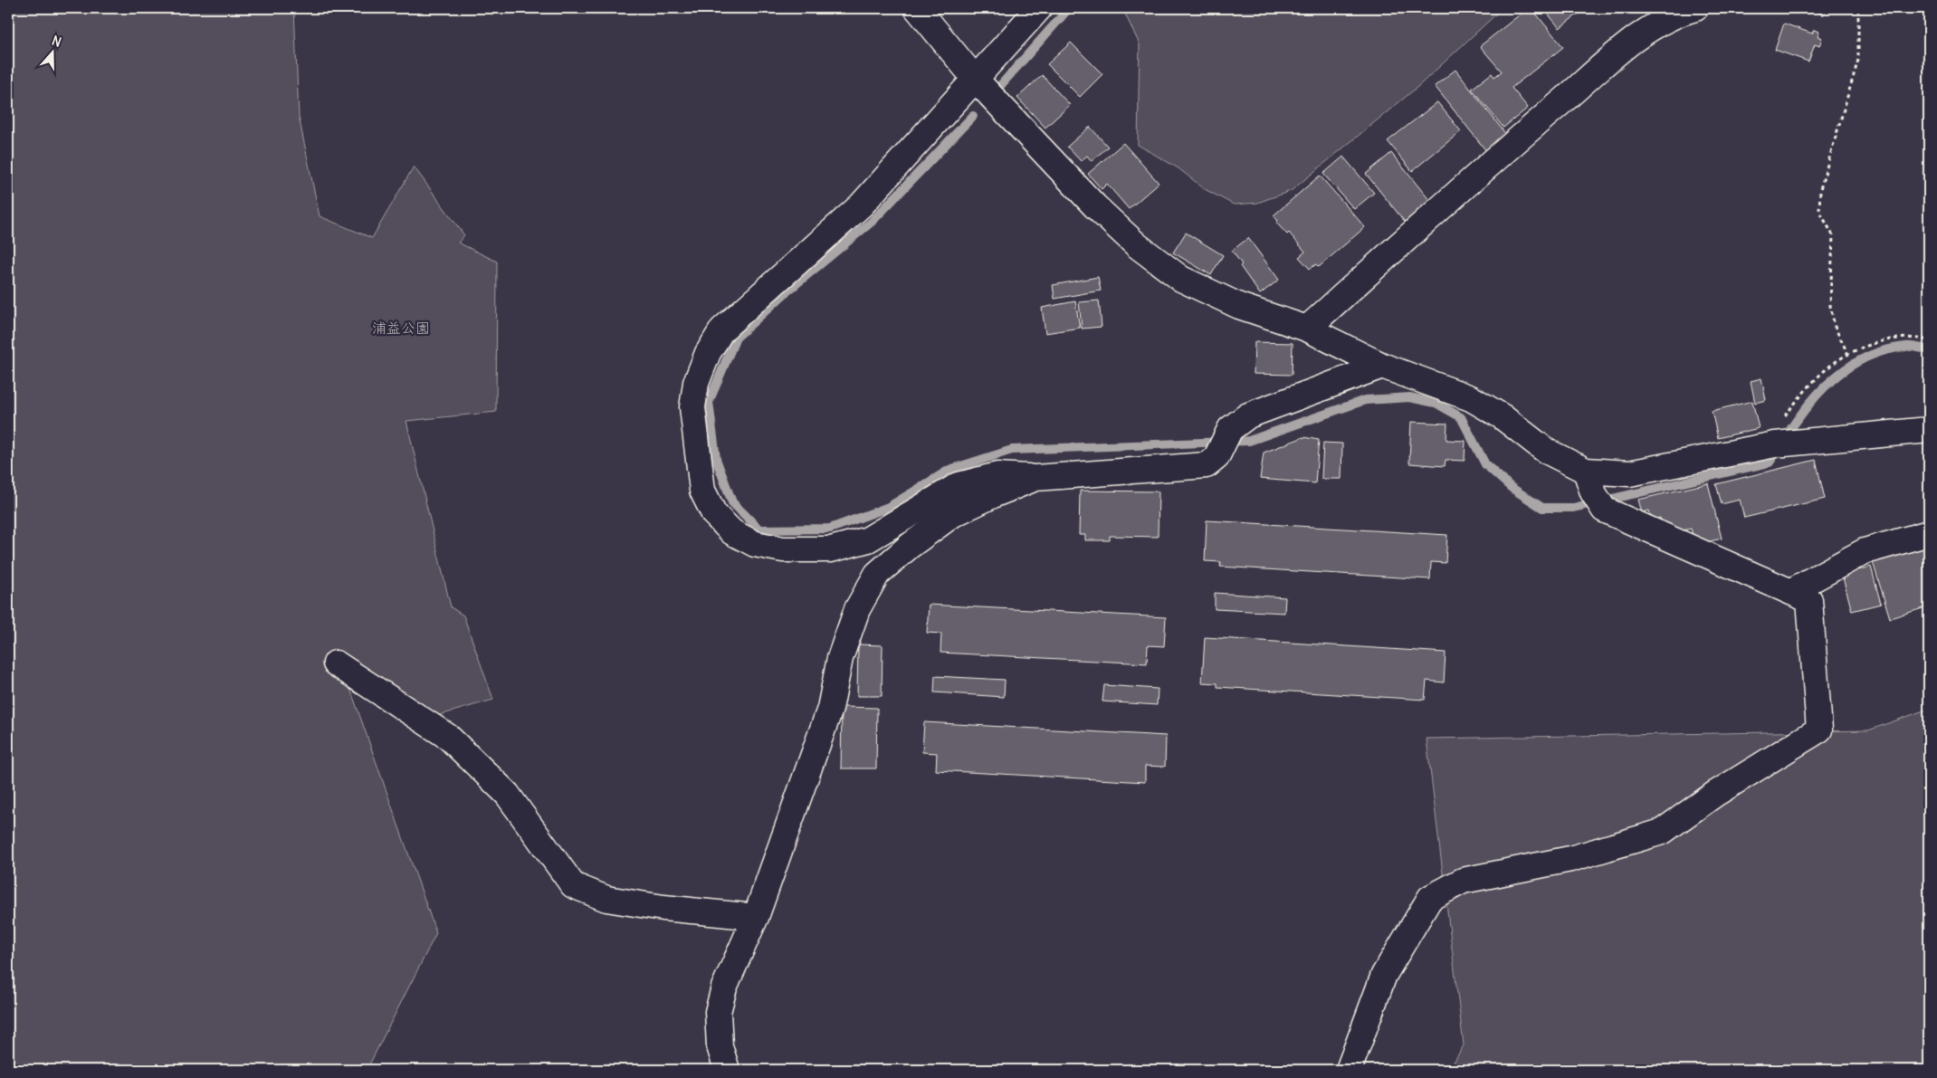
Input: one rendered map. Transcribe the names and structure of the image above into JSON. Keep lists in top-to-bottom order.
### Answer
{
  "parks": ["浦益公園"],
  "north": "top"
}
